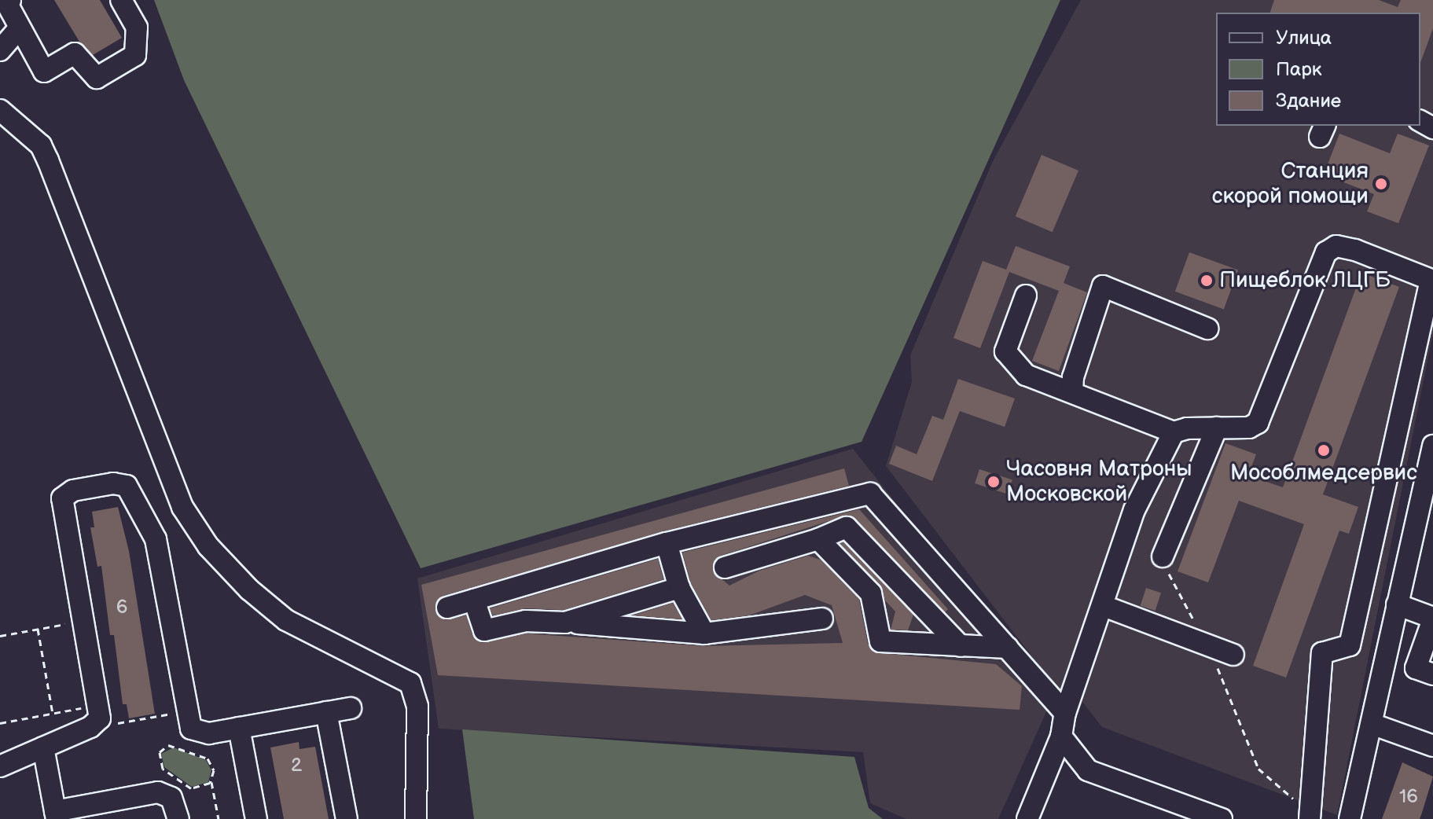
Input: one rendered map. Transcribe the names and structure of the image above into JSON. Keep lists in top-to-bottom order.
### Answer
{
  "places": [
    "Станция скорой помощи",
    "Пищеблок ЛЦГБ",
    "Мособлмедсервис",
    "Часовня Матроны Московской"
  ],
  "house_numbers": ["6", "2", "16"],
  "legend": ["Улица", "Парк", "Здание"]
}
